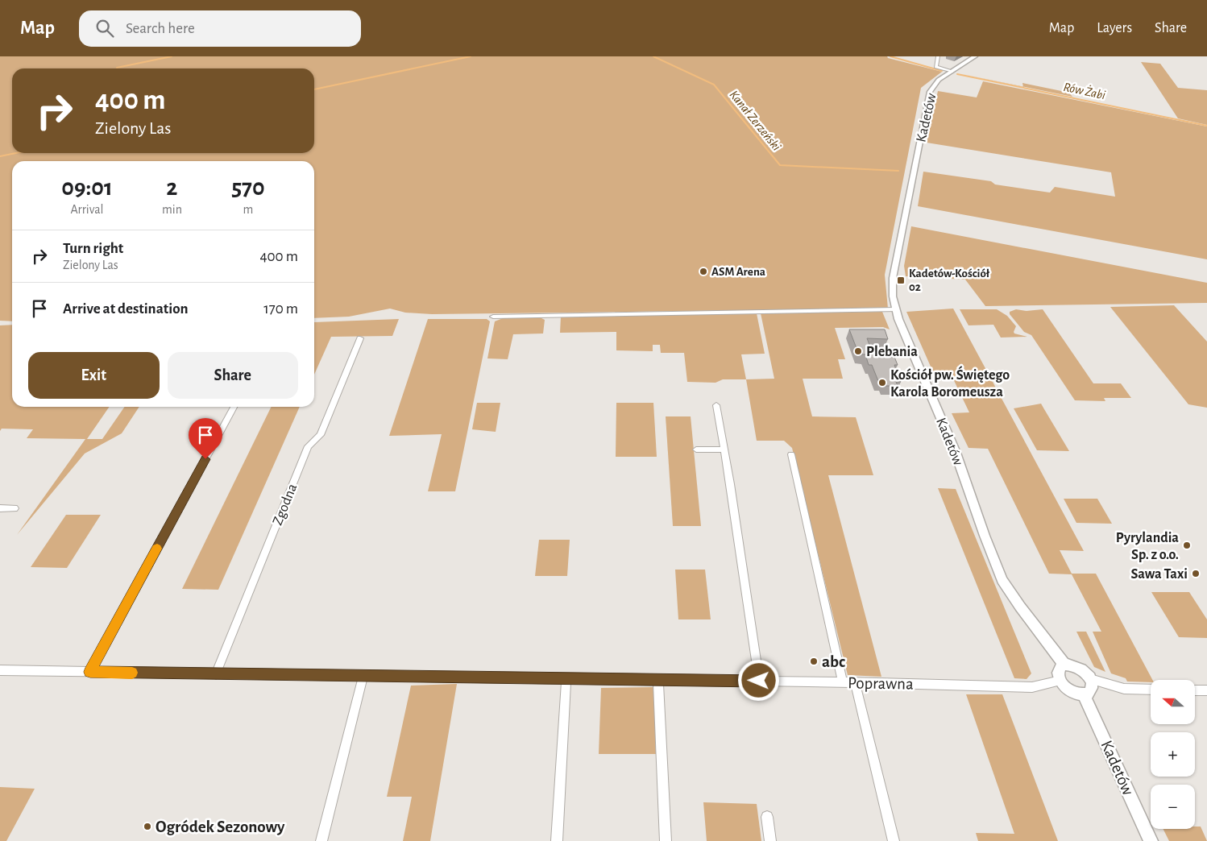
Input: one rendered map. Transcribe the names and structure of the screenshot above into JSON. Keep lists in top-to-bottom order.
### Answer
{
  "streets": {
    "street": ["Kadetów", "Zgodna", "Poprawna"]
  },
  "crossings": [
    ["Kadetów", "Poprawna"],
    ["Zgodna", "Poprawna"]
  ],
  "water": ["Rów Żabi", "Kanał Zerzeński"],
  "places": {
    "other": [
      "ASM Arena",
      "Plebania",
      "Kościół pw. Świętego Karola Boromeusza",
      "Pyrylandia Sp. z o.o.",
      "Sawa Taxi",
      "abc",
      "Ogródek Sezonowy"
    ],
    "transit": ["Kadetów-Kościół 02"]
  },
  "north": "left",
  "page": {
    "header": "Map",
    "search": "Search here",
    "nav": ["Map", "Layers", "Share"],
    "turn": ["400 m", "Zielony Las"],
    "eta": [
      "09:01",
      "Arrival",
      "2",
      "min",
      "570",
      "m"
    ],
    "list": [
      {
        "name": "Turn right",
        "note": "Zielony Las",
        "value": "400 m"
      },
      {
        "name": "Arrive at destination",
        "value": "170 m"
      }
    ],
    "buttons": ["Exit", "Share"],
    "map_buttons": ["+", "−"]
  }
}
